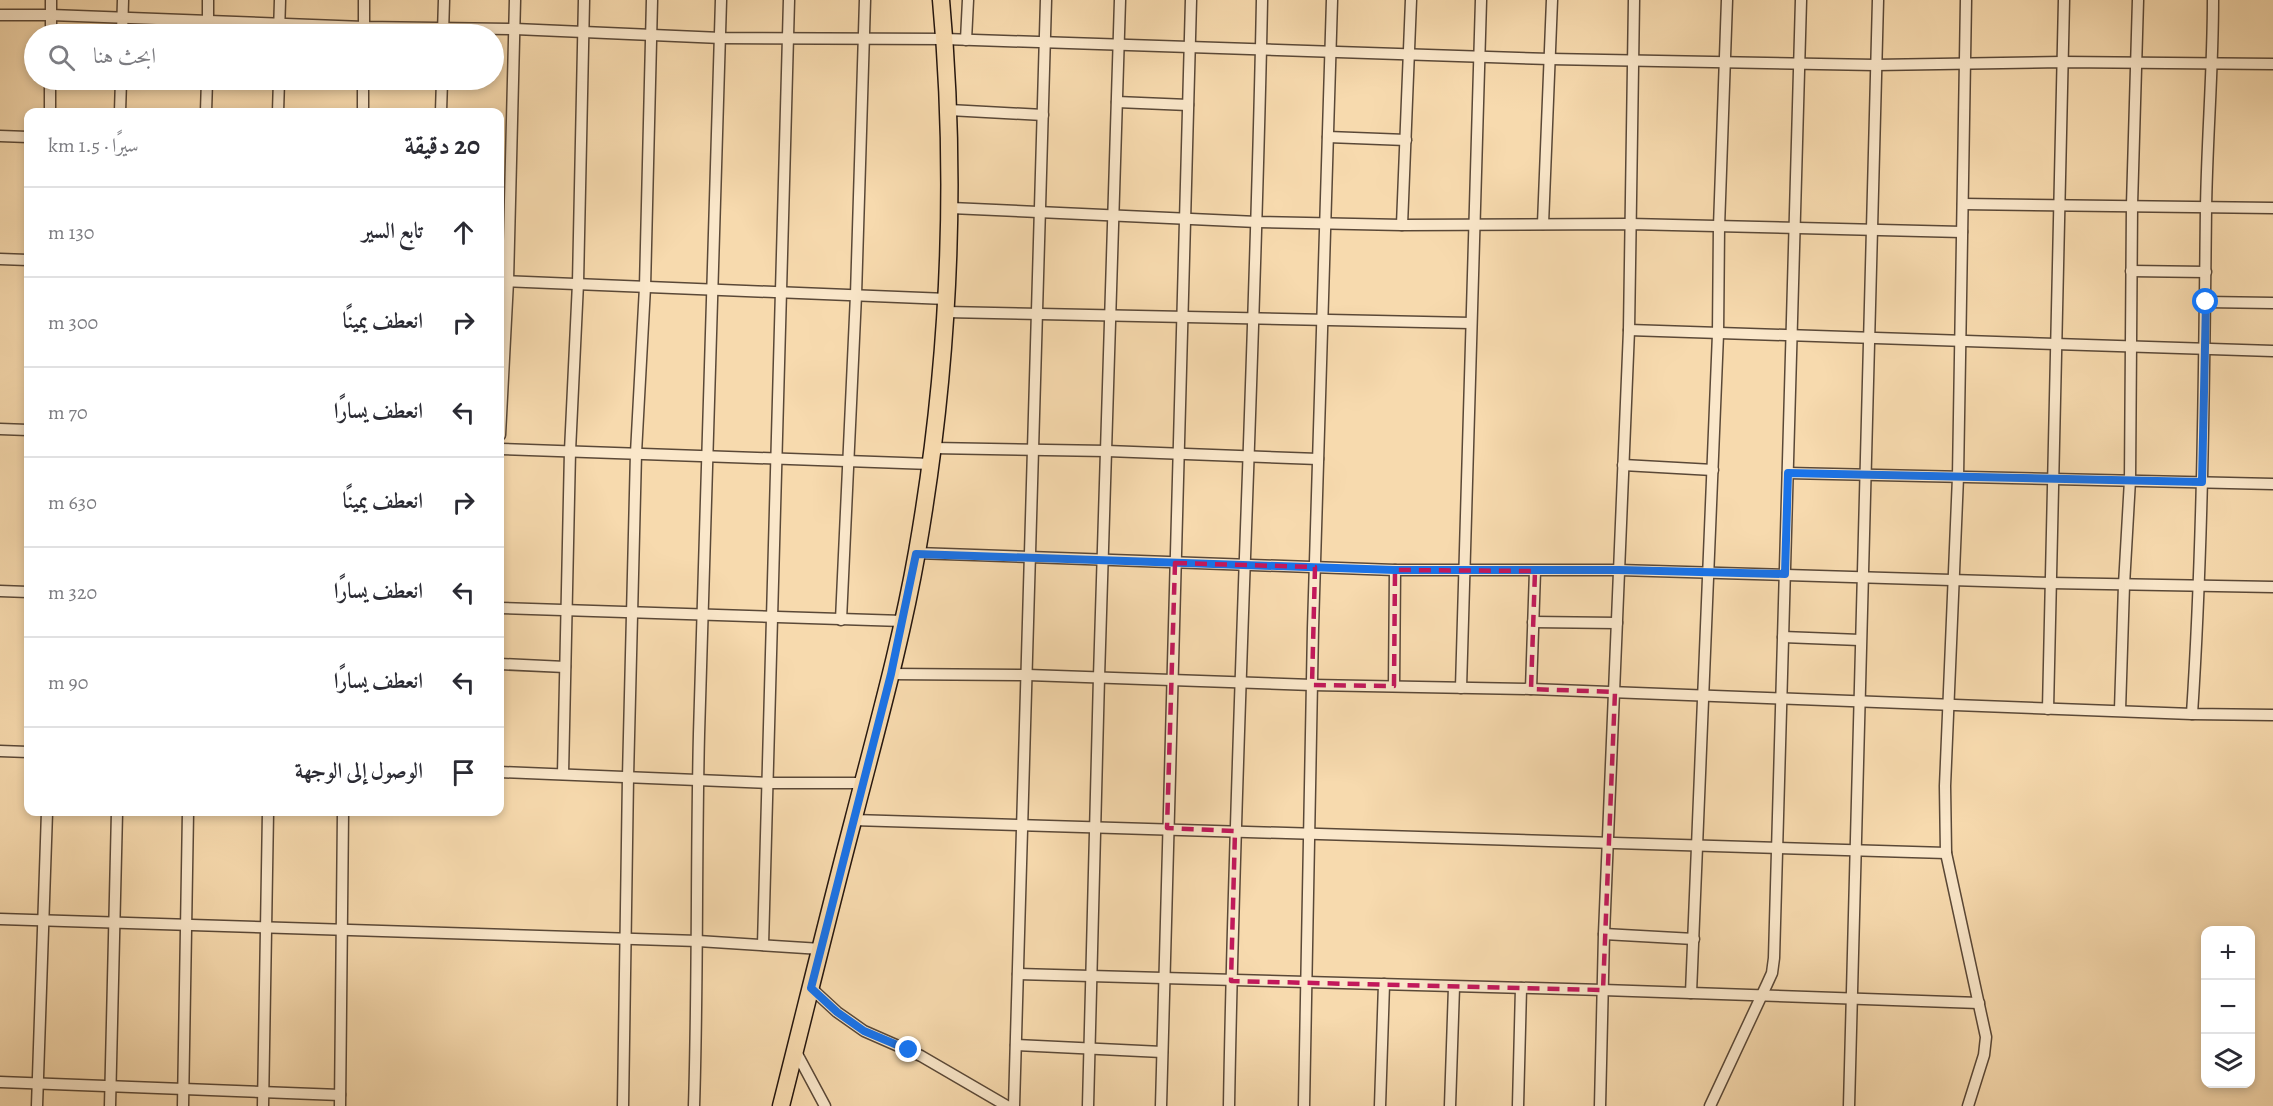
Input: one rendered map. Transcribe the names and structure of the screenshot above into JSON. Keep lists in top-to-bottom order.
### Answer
{
  "page": {
    "search": "ابحث هنا",
    "heading": ["20 دقيقة", "سيرًا · 1.5 km"],
    "list": [
      ["تابع السير", "130 m"],
      ["انعطف يمينًا", "300 m"],
      ["انعطف يسارًا", "70 m"],
      ["انعطف يمينًا", "630 m"],
      ["انعطف يسارًا", "320 m"],
      ["انعطف يسارًا", "90 m"],
      "الوصول إلى الوجهة"
    ],
    "map_buttons": ["+", "−"]
  }
}
